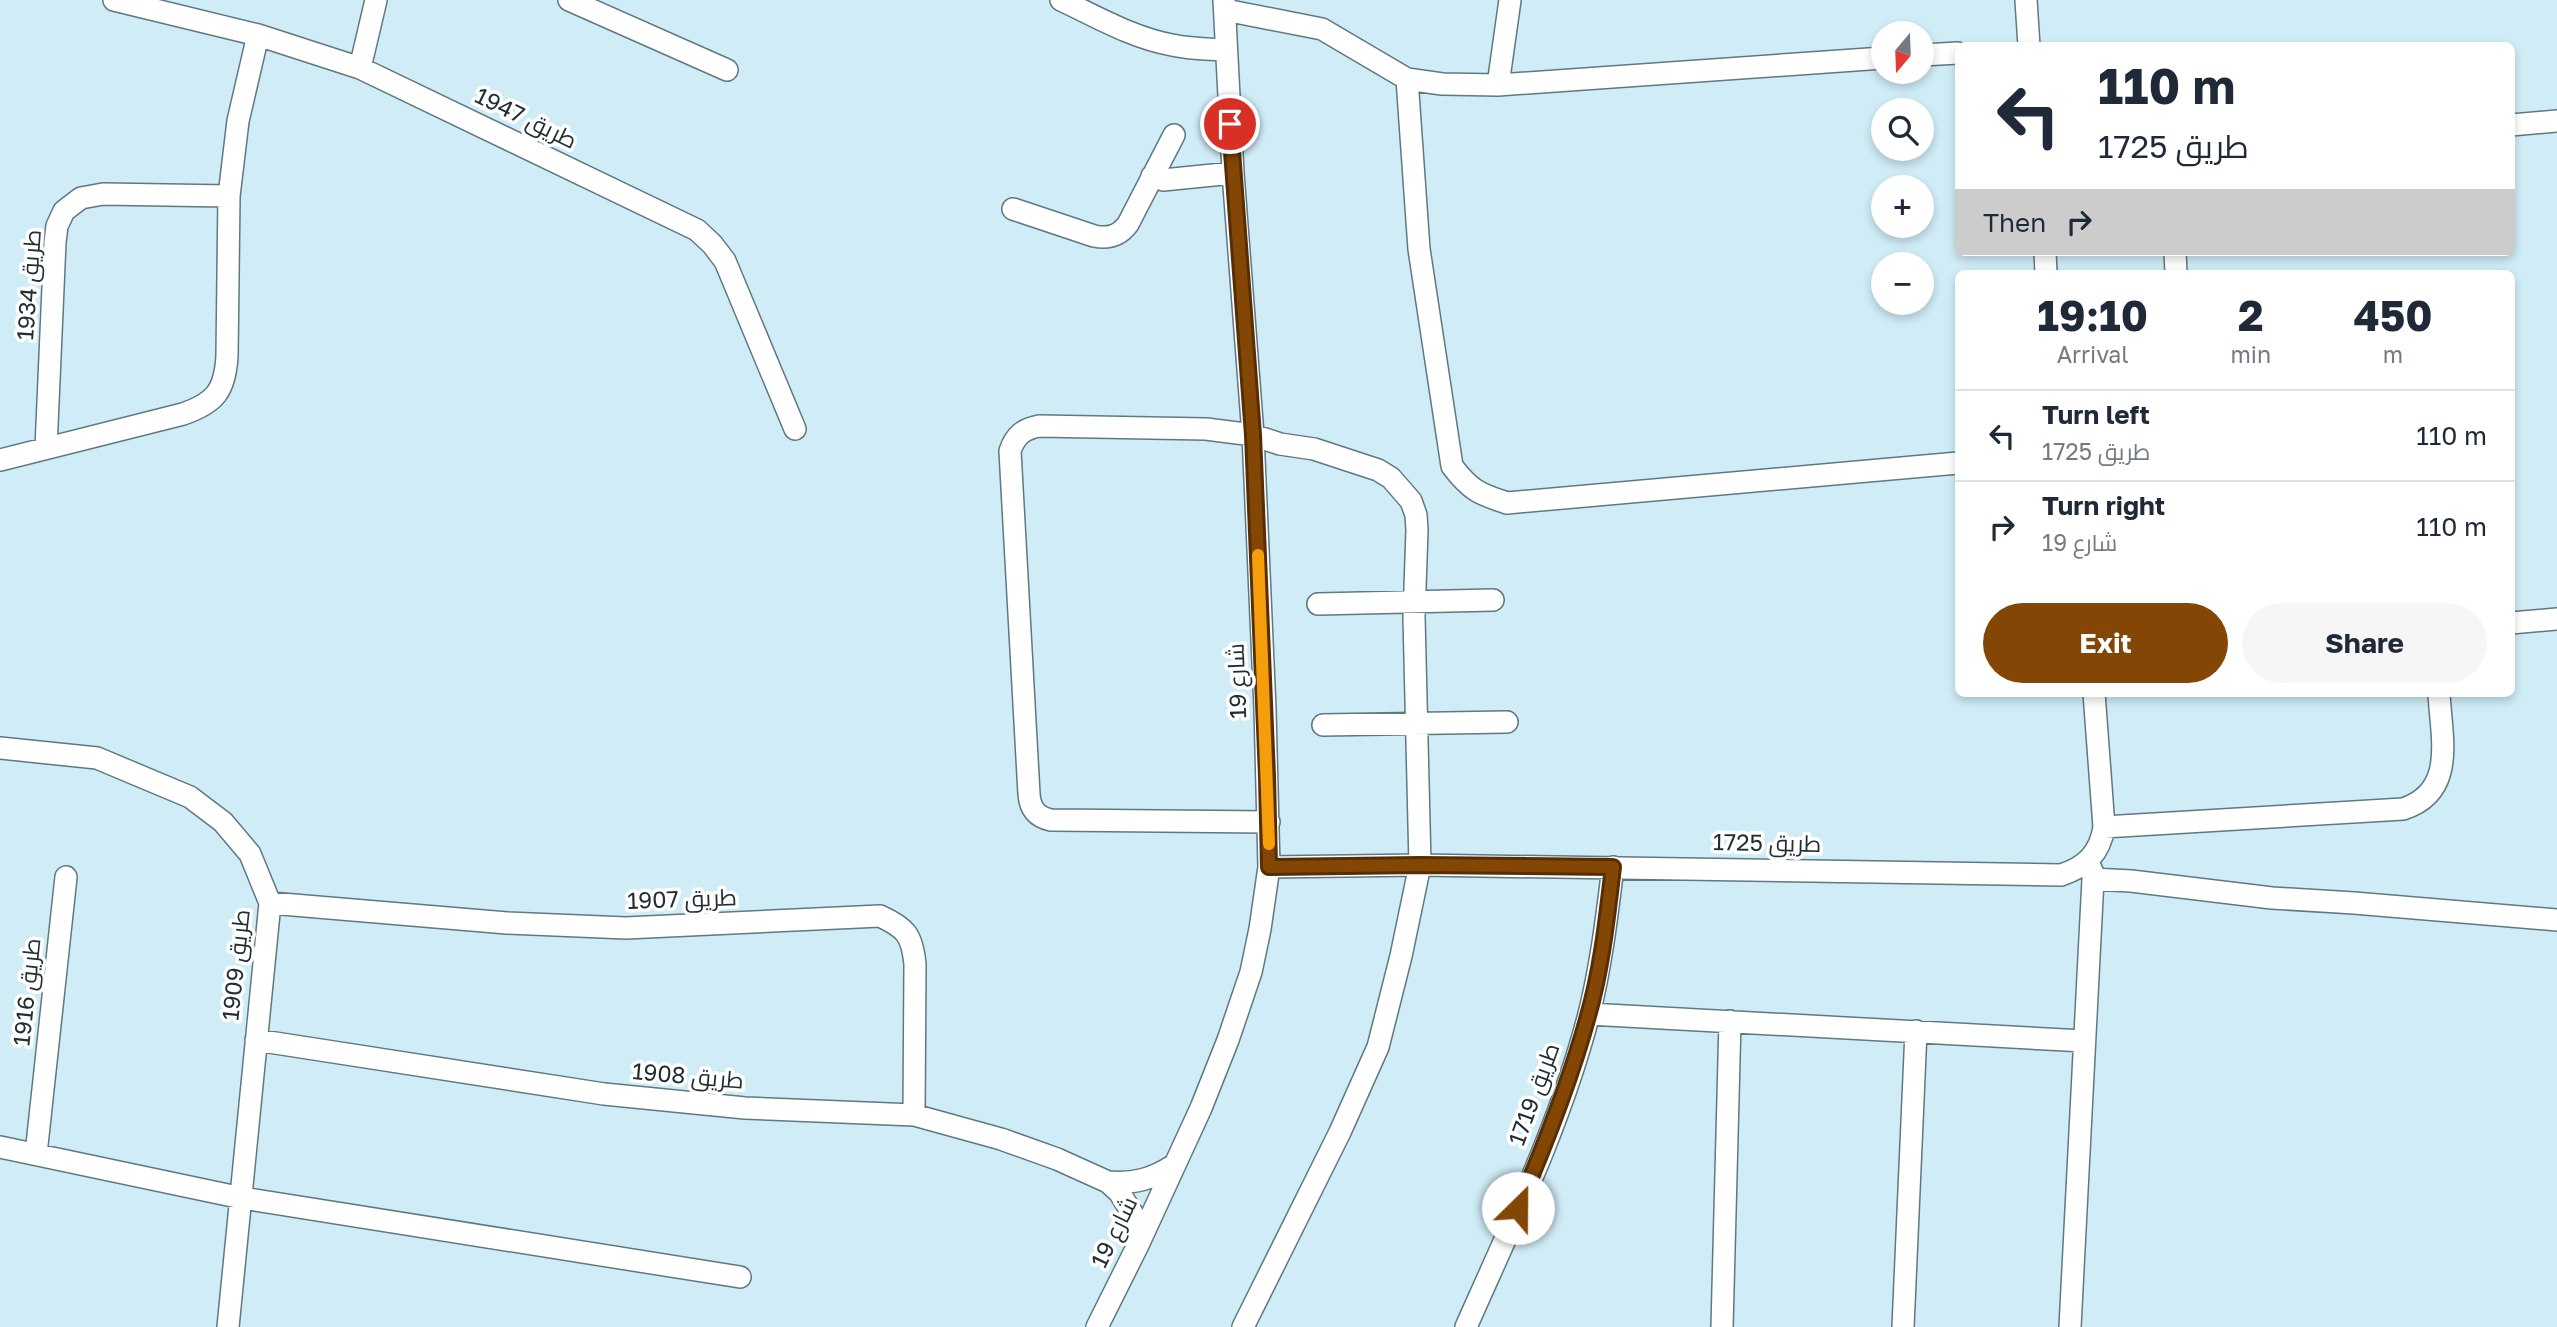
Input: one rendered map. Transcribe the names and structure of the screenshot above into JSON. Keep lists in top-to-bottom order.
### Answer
{
  "streets": {
    "street": [
      "طريق 1947",
      "طريق 1934",
      "شارع 19",
      "طريق 1725",
      "طريق 1907",
      "طريق 1909",
      "طريق 1916",
      "طريق 1908",
      "طريق 1719"
    ]
  },
  "crossings": [
    ["شارع 19", "طريق 1725"],
    ["شارع 19", "طريق 1908"],
    ["طريق 1725", "طريق 1719"],
    ["طريق 1907", "طريق 1909"],
    ["طريق 1907", "طريق 1908"],
    ["طريق 1909", "طريق 1908"]
  ],
  "north": "bottom",
  "page": {
    "map_buttons": ["+", "−"],
    "turn": ["110 m", "طريق 1725"],
    "then": "Then",
    "eta": [
      "19:10",
      "Arrival",
      "2",
      "min",
      "450",
      "m"
    ],
    "list": [
      {
        "name": "Turn left",
        "note": "طريق 1725",
        "value": "110 m"
      },
      {
        "name": "Turn right",
        "note": "شارع 19",
        "value": "110 m"
      }
    ],
    "buttons": ["Exit", "Share"]
  }
}
